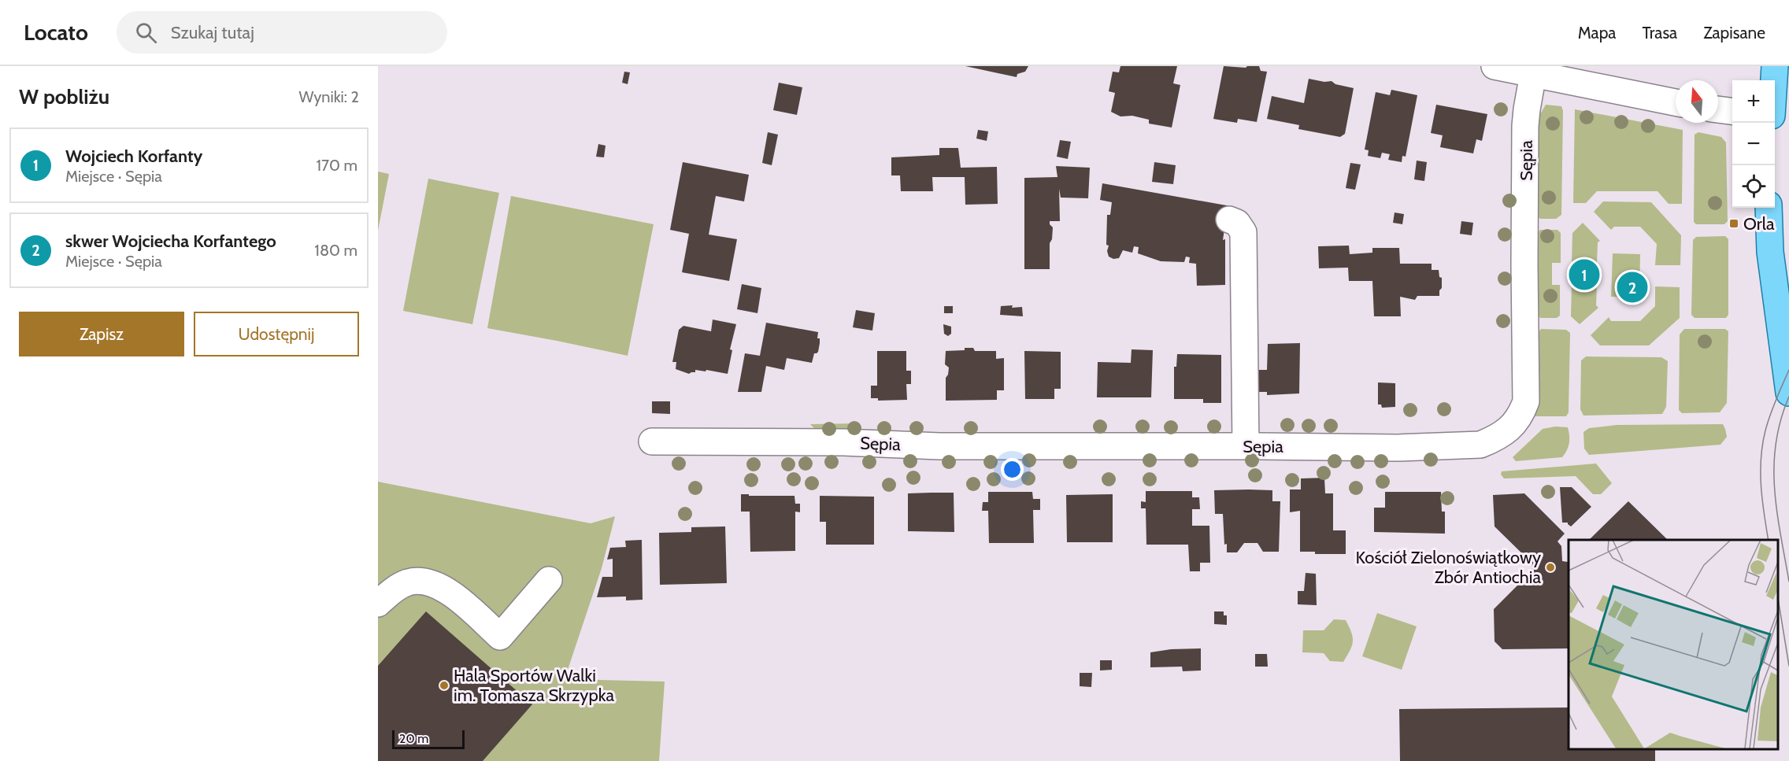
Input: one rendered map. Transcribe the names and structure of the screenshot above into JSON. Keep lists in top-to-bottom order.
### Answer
{
  "streets": {
    "street": ["Sępia"]
  },
  "places": {
    "transit": ["Orla"],
    "other": ["Kościół Zielonoświątkowy Zbór Antiochia", "Hala Sportów Walki im. Tomasza Skrzypka"]
  },
  "scale_bar": "20 m",
  "north": "top",
  "page": {
    "header": "Locato",
    "search": "Szukaj tutaj",
    "nav": ["Mapa", "Trasa", "Zapisane"],
    "heading": ["W pobliżu", "Wyniki: 2"],
    "map_buttons": ["+", "−"],
    "list": [
      {
        "mark": "1",
        "name": "Wojciech Korfanty",
        "note": "Miejsce · Sępia",
        "value": "170 m"
      },
      {
        "mark": "2",
        "name": "skwer Wojciecha Korfantego",
        "note": "Miejsce · Sępia",
        "value": "180 m"
      }
    ],
    "pins": ["1", "2"],
    "buttons": ["Zapisz", "Udostępnij"],
    "scale": "20 m"
  }
}
